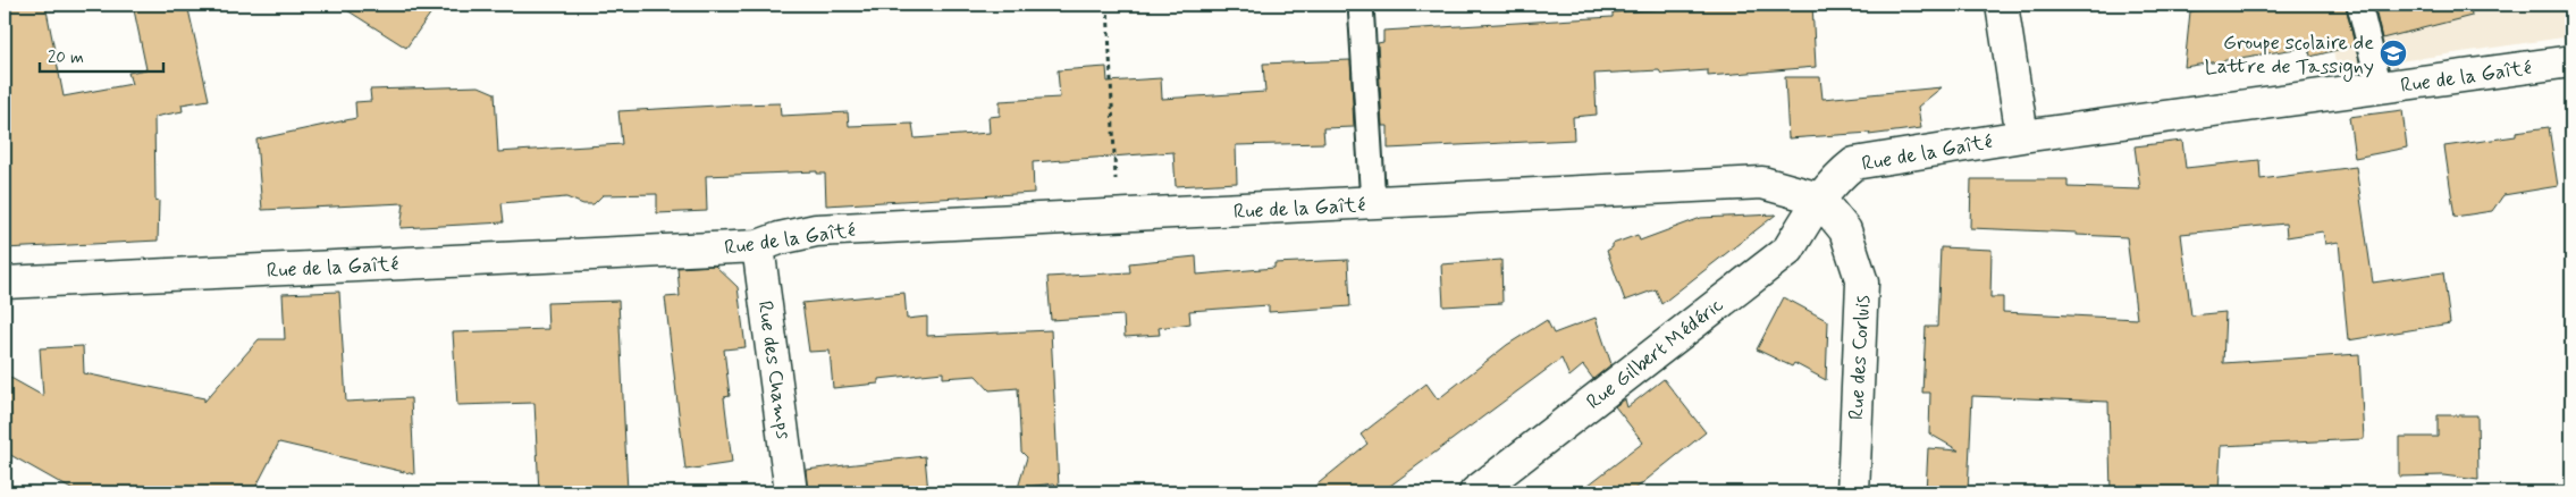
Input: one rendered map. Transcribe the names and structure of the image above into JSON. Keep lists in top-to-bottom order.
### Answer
{
  "streets": {
    "street": [
      "Rue de la Gaîté",
      "Rue Gilbert Médéric",
      "Rue des Corluis",
      "Rue des Champs"
    ]
  },
  "crossings": [
    ["Rue de la Gaîté", "Rue Gilbert Médéric"],
    ["Rue de la Gaîté", "Rue des Corluis"],
    ["Rue de la Gaîté", "Rue des Champs"],
    ["Rue Gilbert Médéric", "Rue des Corluis"]
  ],
  "places": {
    "school or university": ["Groupe scolaire de Lattre de Tassigny"]
  },
  "scale_bar": "20 m"
}
